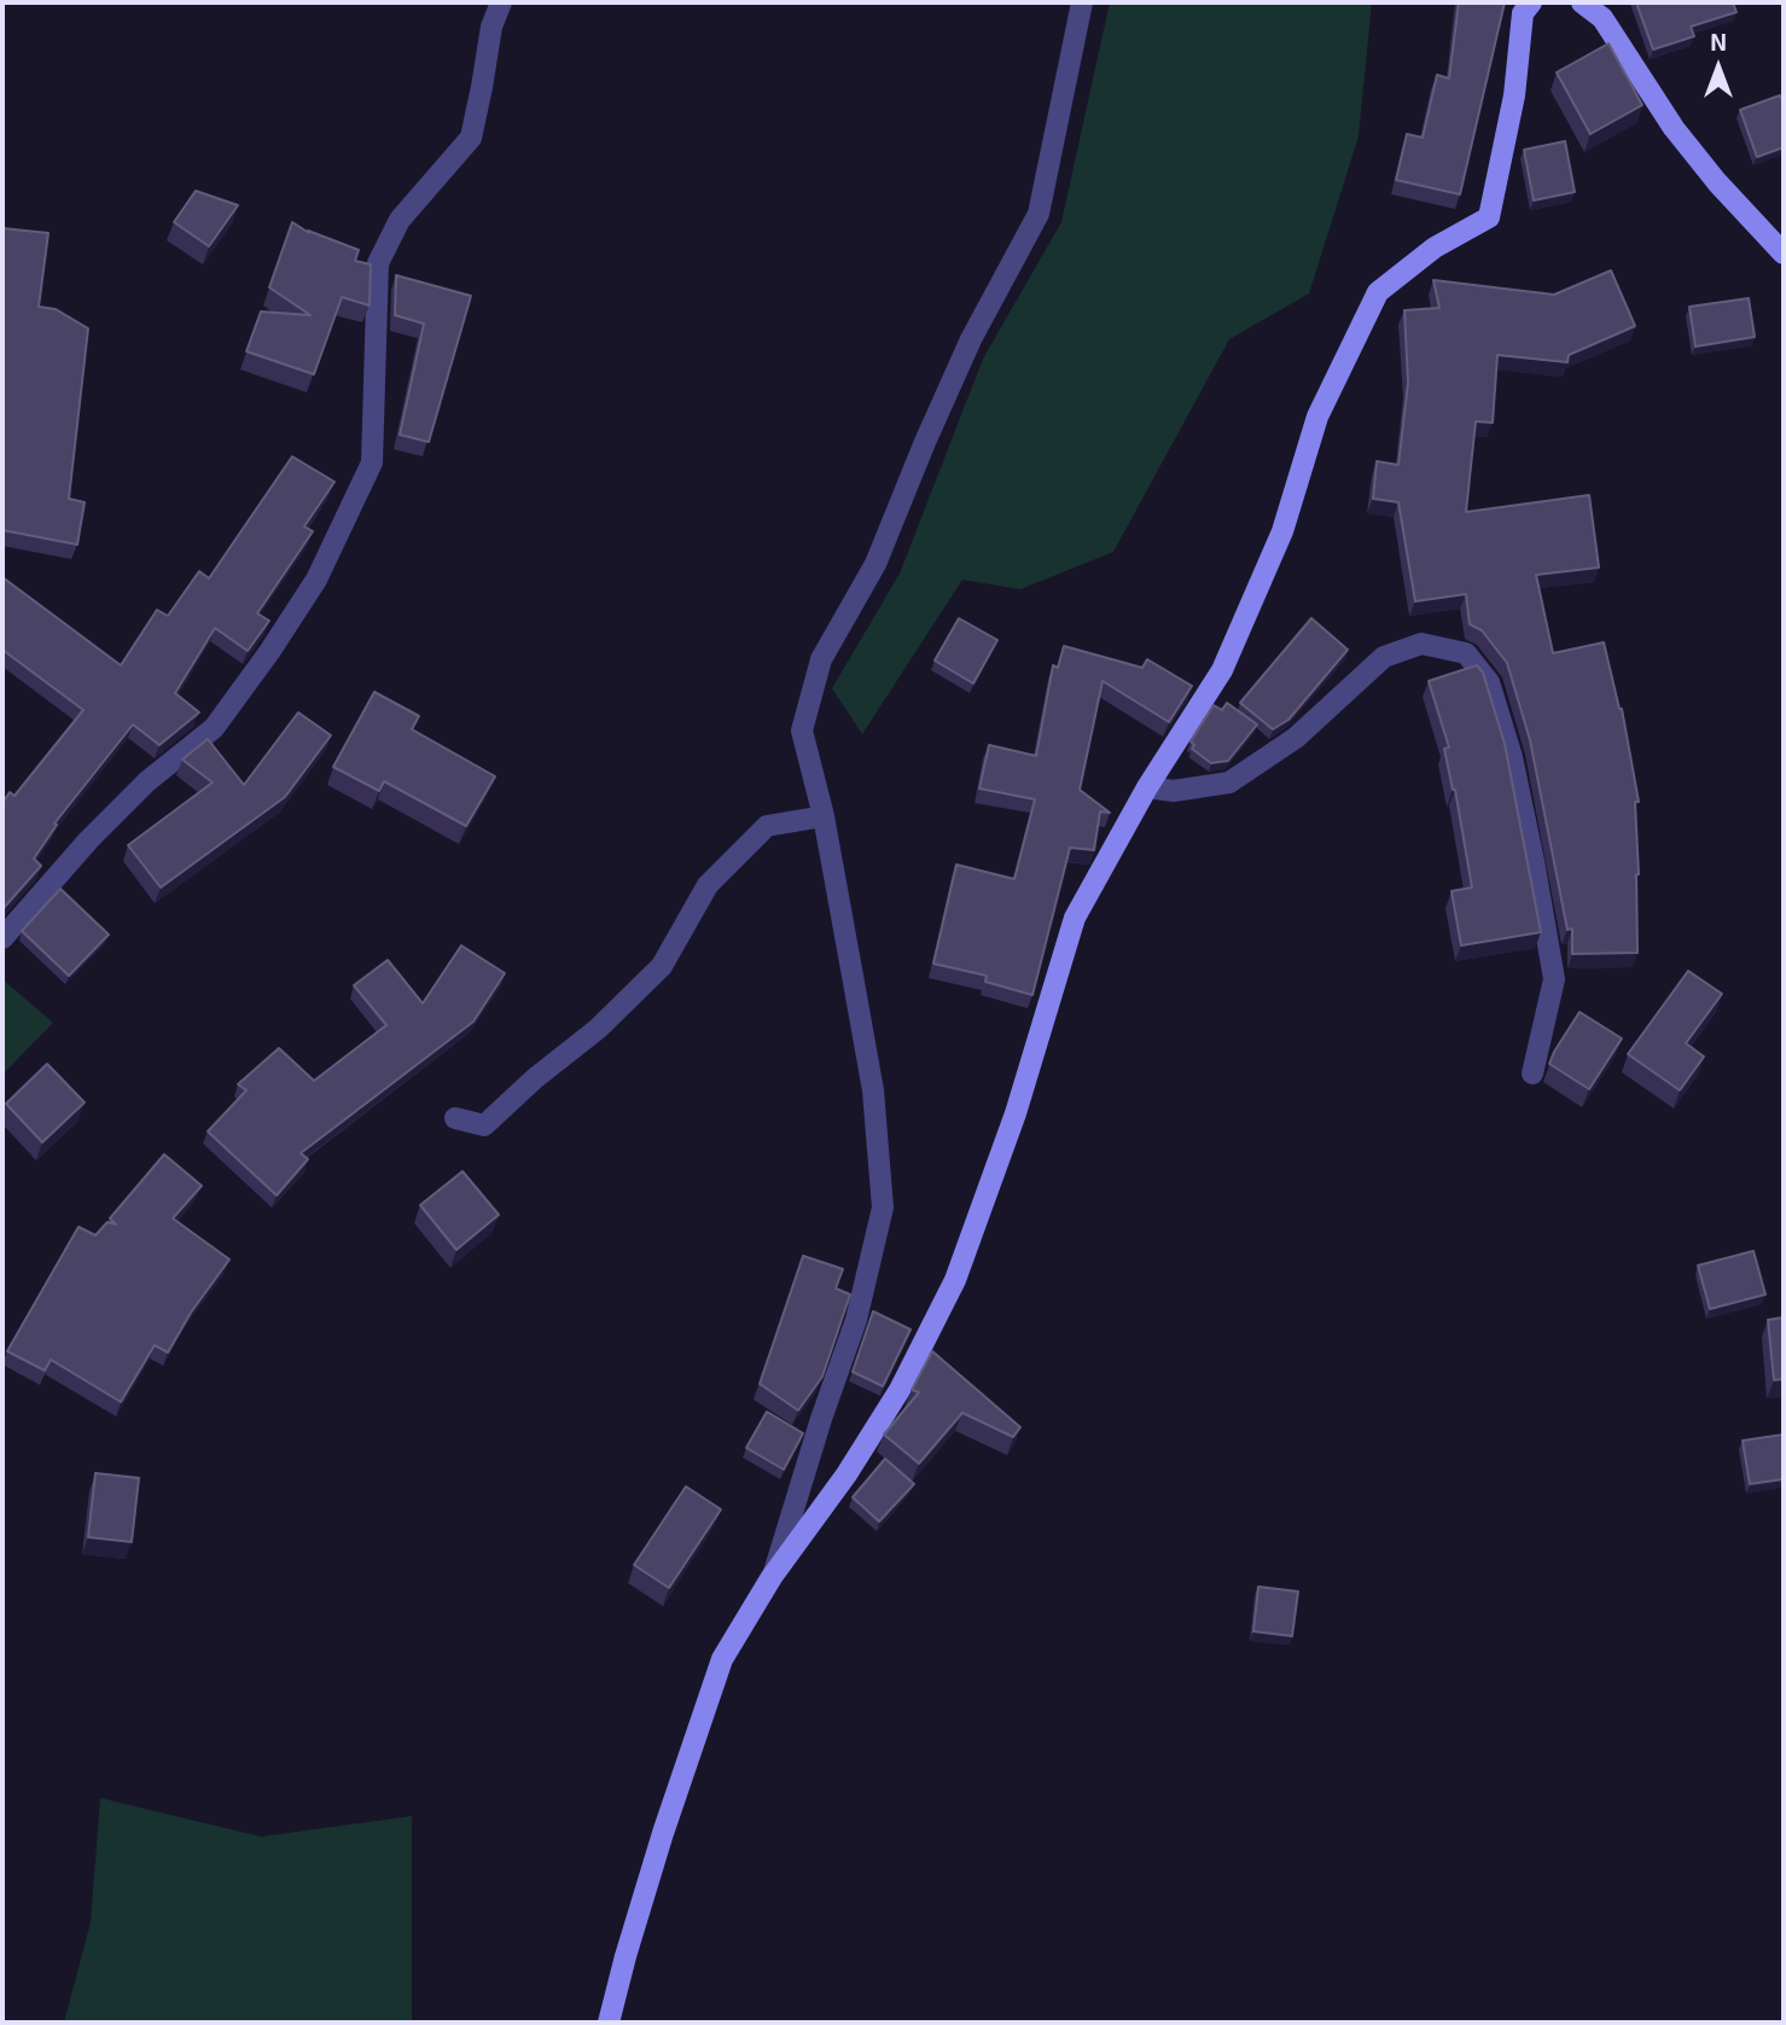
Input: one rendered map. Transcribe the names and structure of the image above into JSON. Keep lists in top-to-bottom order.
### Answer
{
  "north": "top"
}
